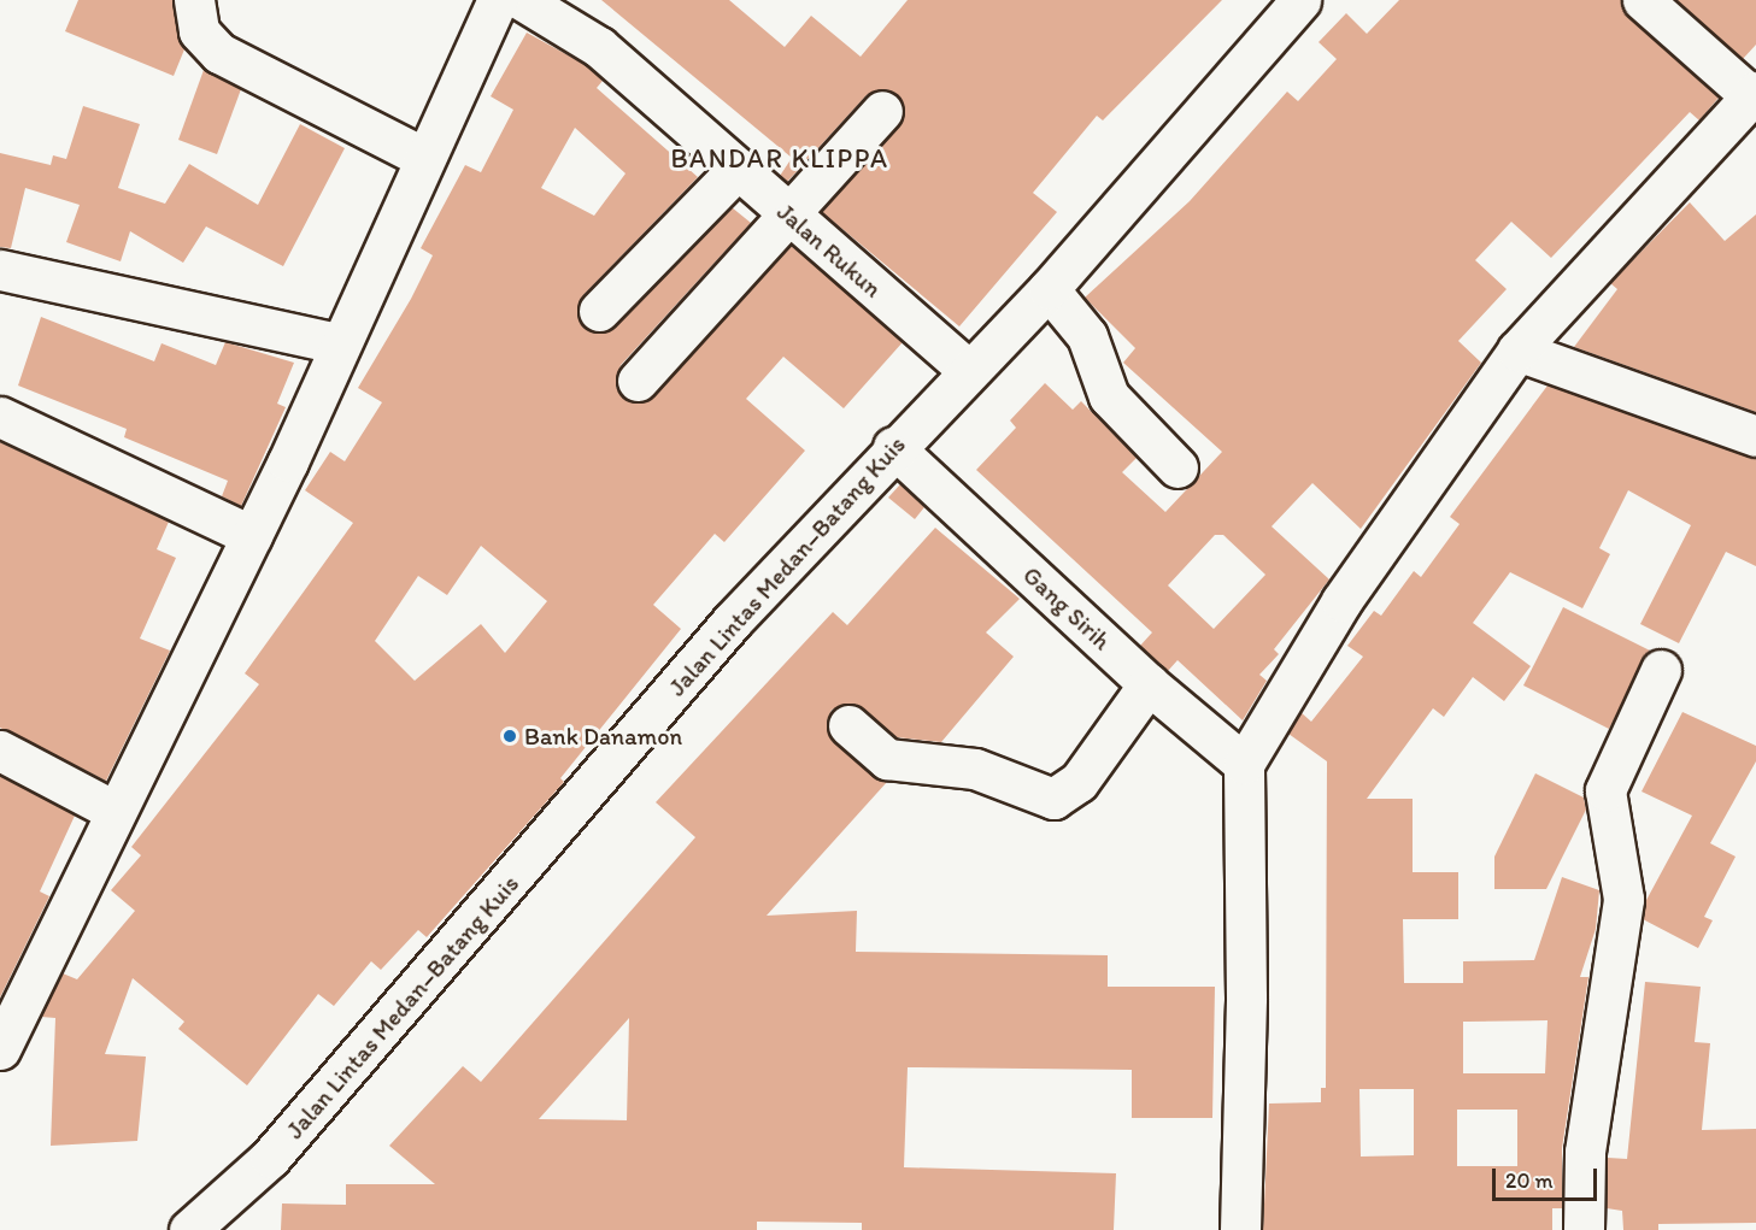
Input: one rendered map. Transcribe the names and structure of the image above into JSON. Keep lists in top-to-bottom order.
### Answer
{
  "streets": {
    "main road": ["Jalan Rukun", "Jalan Lintas Medan–Batang Kuis", "Gang Sirih"]
  },
  "crossings": [
    ["Jalan Rukun", "Jalan Lintas Medan–Batang Kuis"],
    ["Jalan Lintas Medan–Batang Kuis", "Gang Sirih"]
  ],
  "districts": ["BANDAR KLIPPA"],
  "places": ["Bank Danamon"],
  "scale_bar": "20 m"
}
